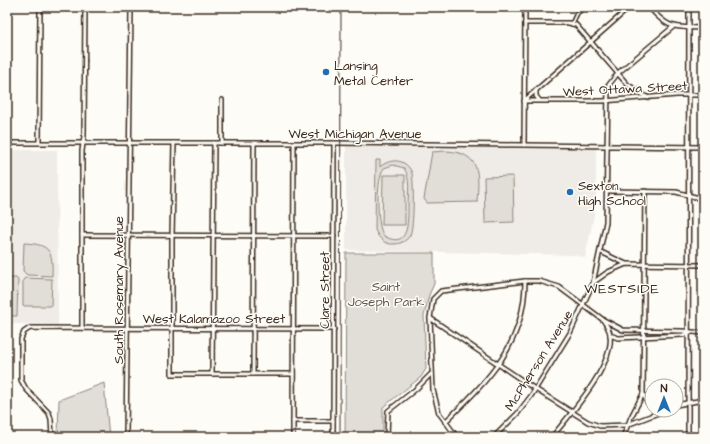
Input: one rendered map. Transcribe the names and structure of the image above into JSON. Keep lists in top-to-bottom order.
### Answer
{
  "streets": {
    "street": [
      "West Ottawa Street",
      "West Michigan Avenue",
      "South Rosemary Avenue",
      "Clare Street",
      "West Kalamazoo Street",
      "McPherson Avenue"
    ]
  },
  "crossings": [
    ["West Ottawa Street", "McPherson Avenue"],
    ["West Michigan Avenue", "South Rosemary Avenue"],
    ["West Michigan Avenue", "Clare Street"],
    ["West Michigan Avenue", "McPherson Avenue"],
    ["South Rosemary Avenue", "West Kalamazoo Street"],
    ["Clare Street", "West Kalamazoo Street"]
  ],
  "districts": ["WESTSIDE"],
  "parks": ["Saint Joseph Park"],
  "places": ["Lansing Metal Center", "Sexton High School"],
  "north": "top"
}
